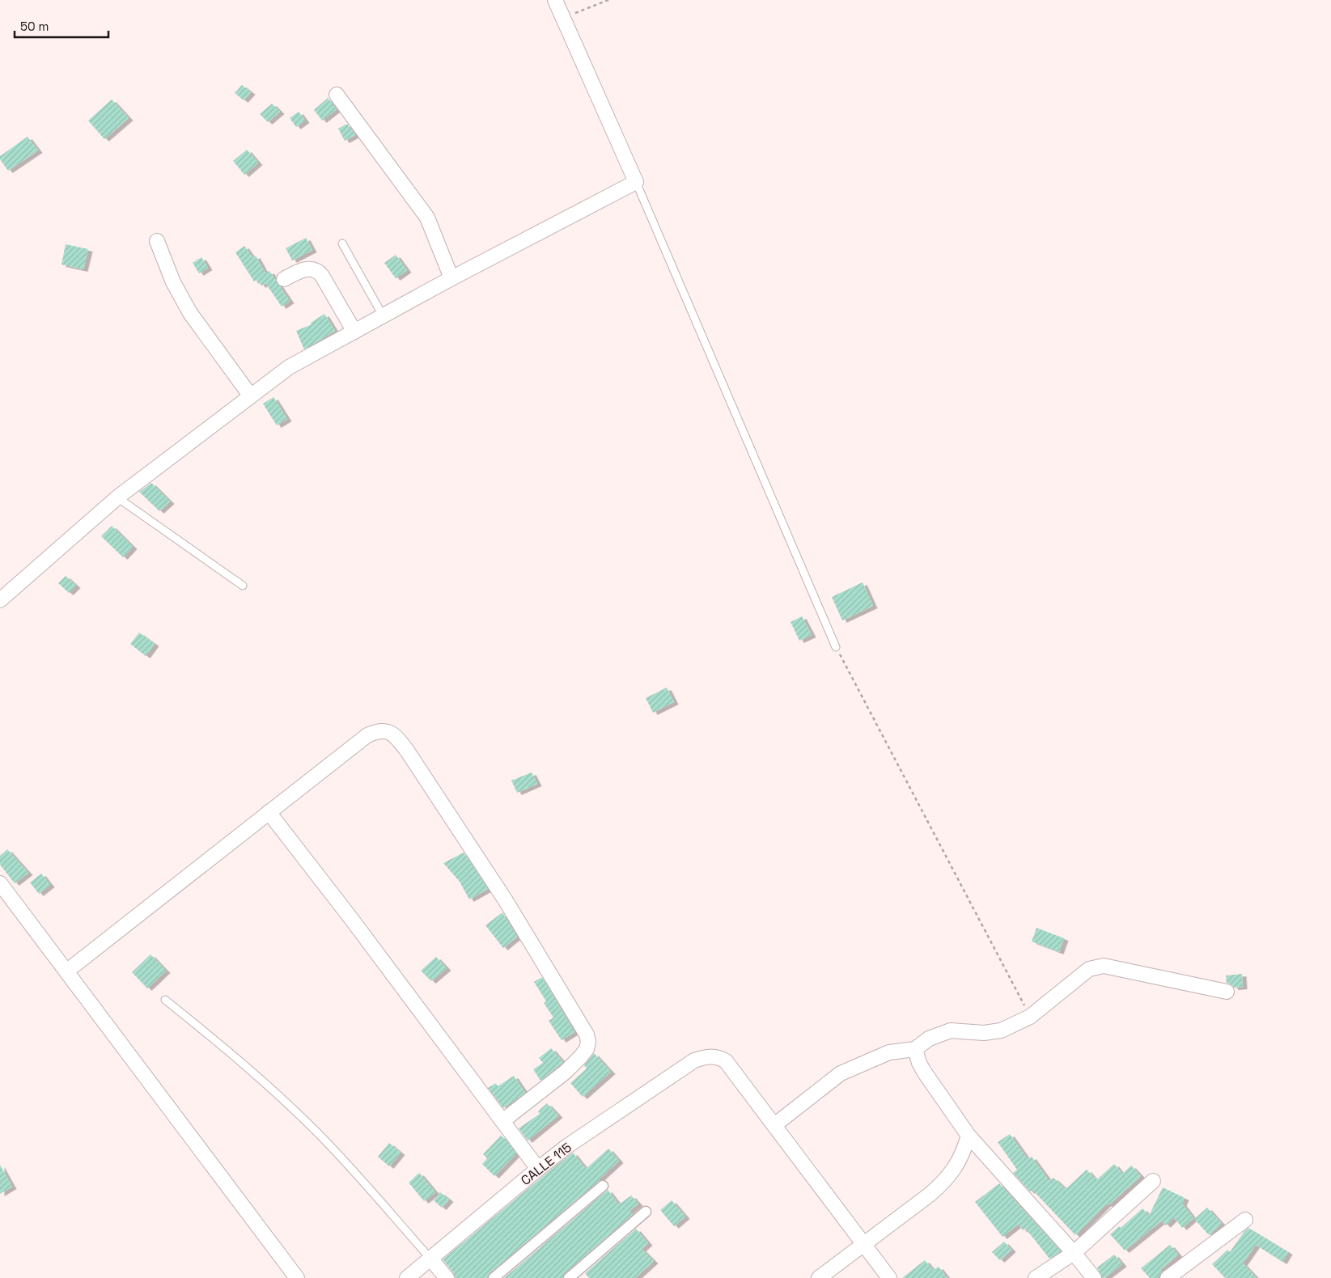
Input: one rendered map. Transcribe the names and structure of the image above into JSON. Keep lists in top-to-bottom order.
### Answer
{
  "streets": {
    "street": ["CALLE 115"]
  },
  "scale_bar": "50 m"
}
